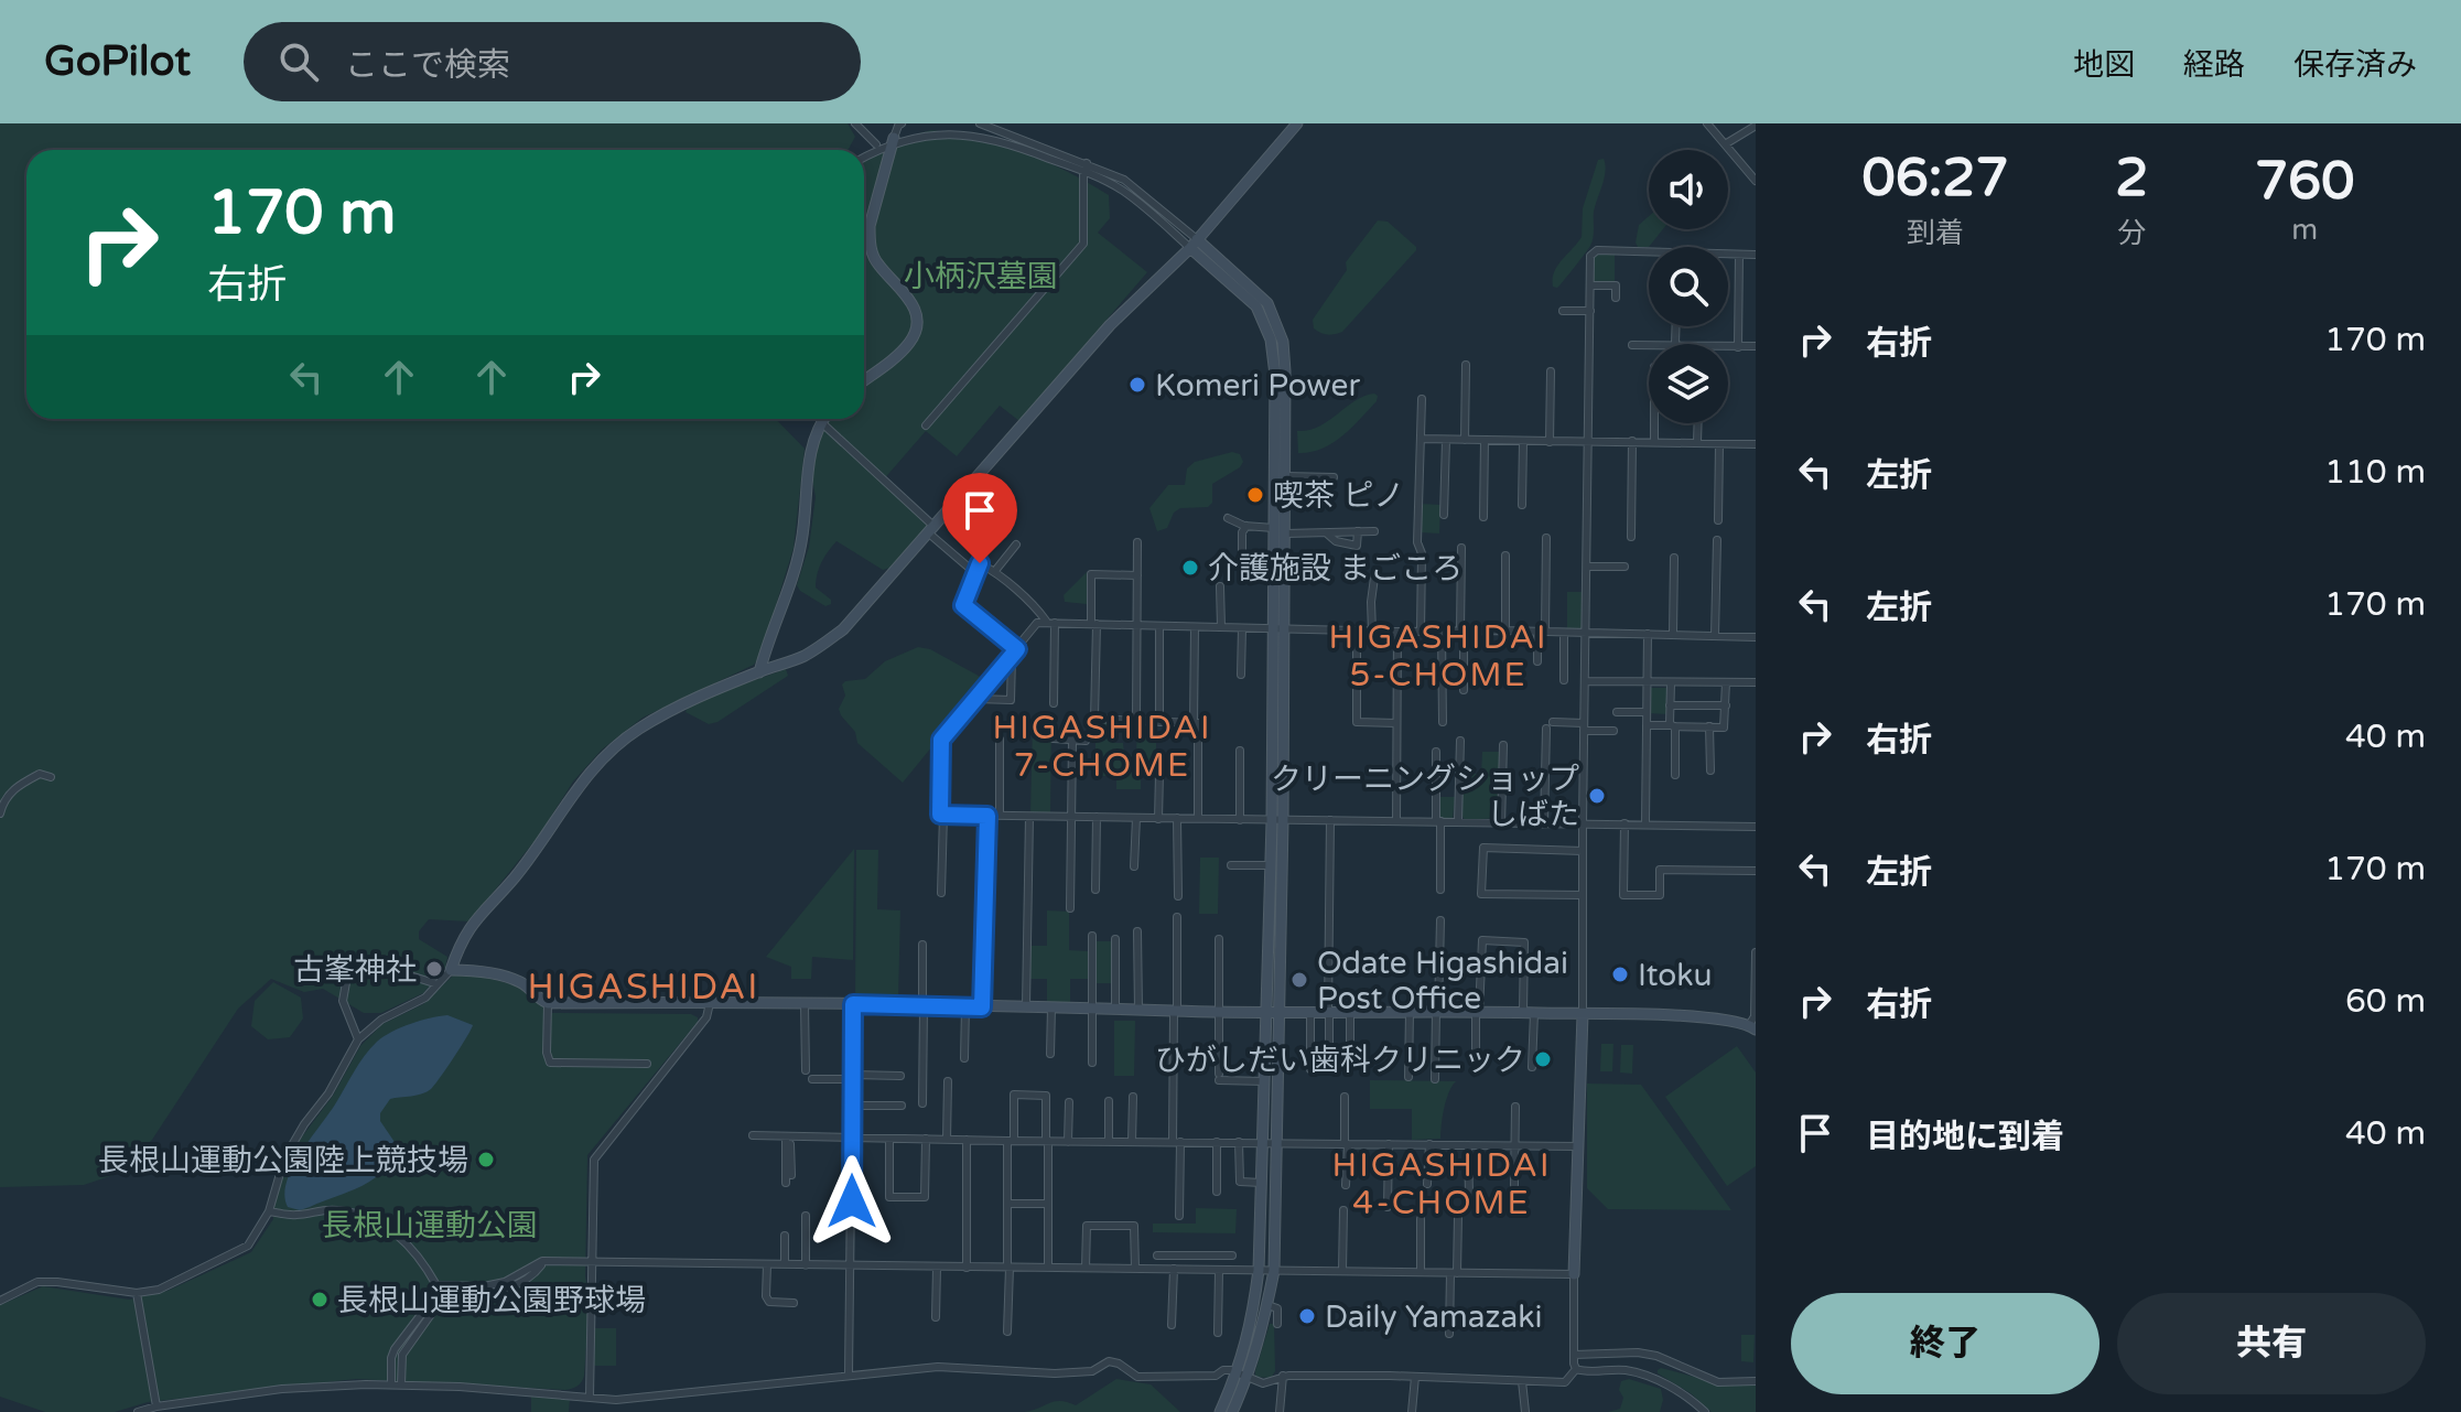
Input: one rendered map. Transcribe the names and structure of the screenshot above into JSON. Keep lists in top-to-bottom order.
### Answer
{
  "districts": [
    "HIGASHIDAI 5-CHOME",
    "HIGASHIDAI 7-CHOME",
    "HIGASHIDAI",
    "HIGASHIDAI 4-CHOME"
  ],
  "parks": ["小柄沢墓園", "長根山運動公園"],
  "places": [
    "Komeri Power",
    "喫茶 ピノ",
    "介護施設 まごころ",
    "クリーニングショップ しばた",
    "古峯神社",
    "Itoku",
    "Odate Higashidai Post Office",
    "ひがしだい歯科クリニック",
    "長根山運動公園陸上競技場",
    "長根山運動公園野球場",
    "Daily Yamazaki"
  ],
  "page": {
    "header": "GoPilot",
    "search": "ここで検索",
    "nav": ["地図", "経路", "保存済み"],
    "eta": [
      "06:27",
      "到着",
      "2",
      "分",
      "760",
      "m"
    ],
    "turn": ["170 m", "右折"],
    "list": [
      {
        "name": "右折",
        "value": "170 m"
      },
      {
        "name": "左折",
        "value": "110 m"
      },
      {
        "name": "左折",
        "value": "170 m"
      },
      {
        "name": "右折",
        "value": "40 m"
      },
      {
        "name": "左折",
        "value": "170 m"
      },
      {
        "name": "右折",
        "value": "60 m"
      },
      {
        "name": "目的地に到着",
        "value": "40 m"
      }
    ],
    "buttons": ["終了", "共有"]
  }
}
